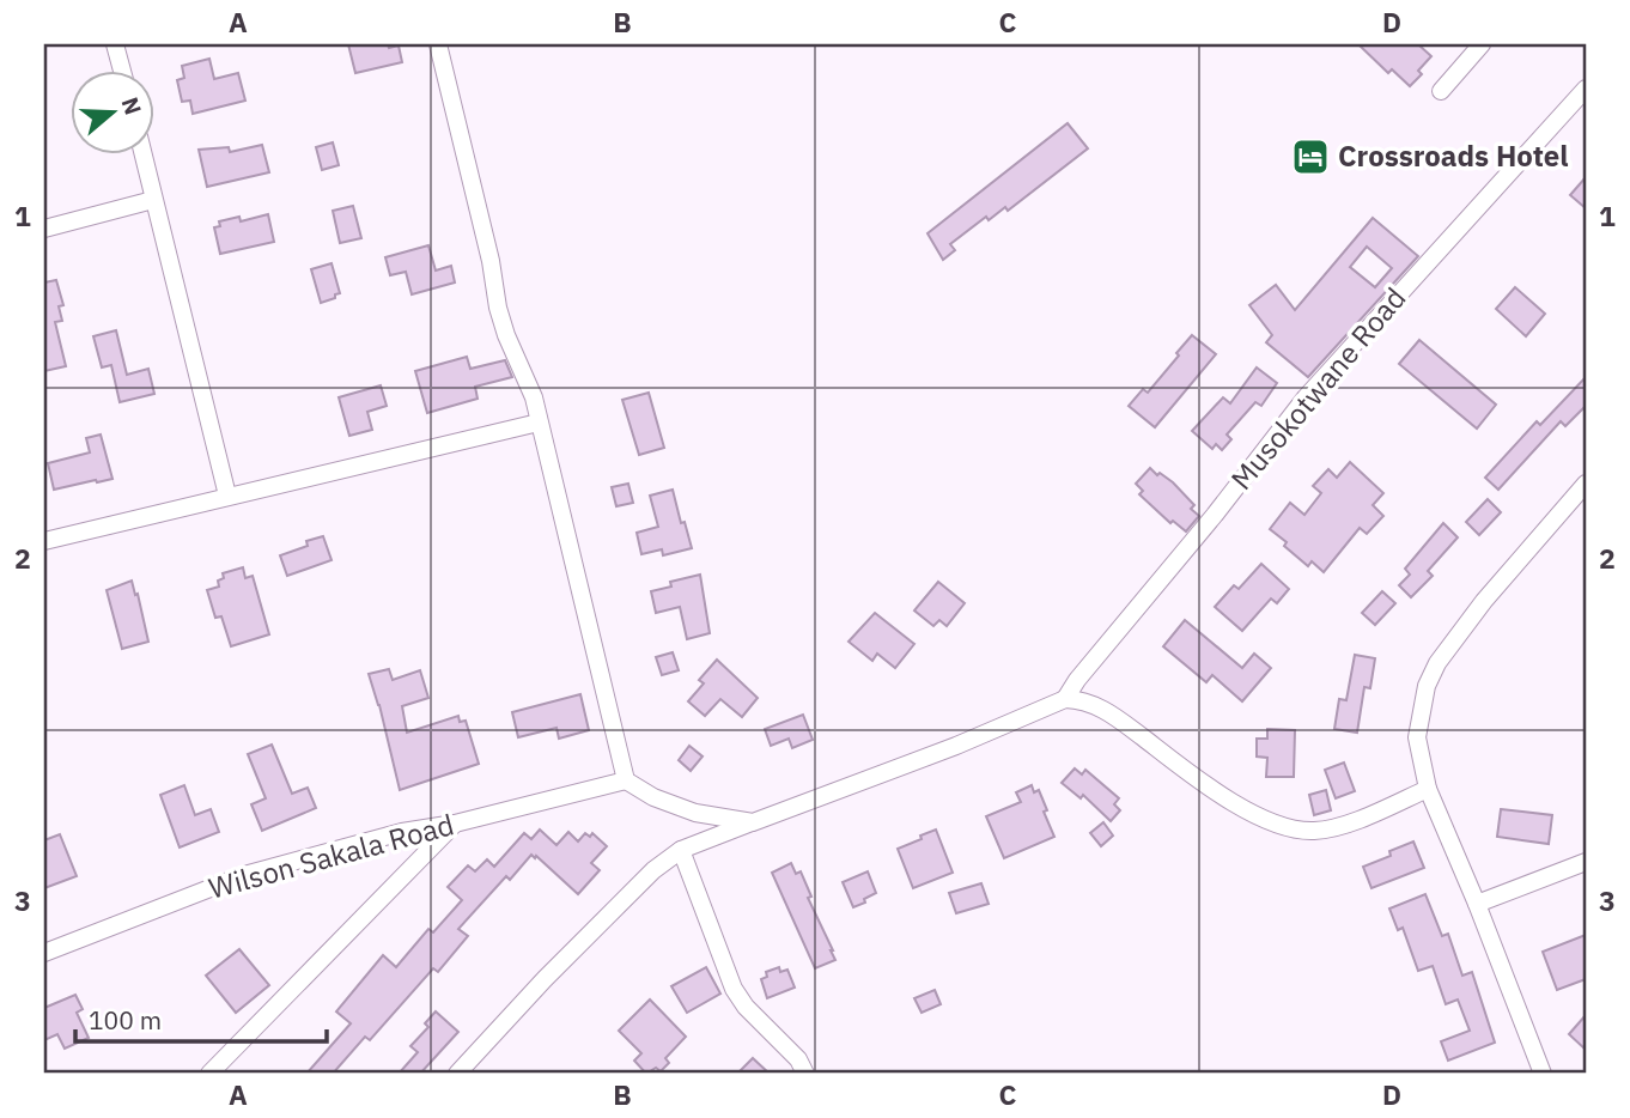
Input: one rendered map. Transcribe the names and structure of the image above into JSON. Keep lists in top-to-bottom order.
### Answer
{
  "streets": {
    "street": ["Musokotwane Road", "Wilson Sakala Road"]
  },
  "places": {
    "hotel": ["Crossroads Hotel"]
  },
  "scale_bar": "100 m",
  "north": "right",
  "grid": {
    "columns": [
      "A",
      "B",
      "C",
      "D"
    ],
    "rows": ["1", "2", "3"]
  }
}
